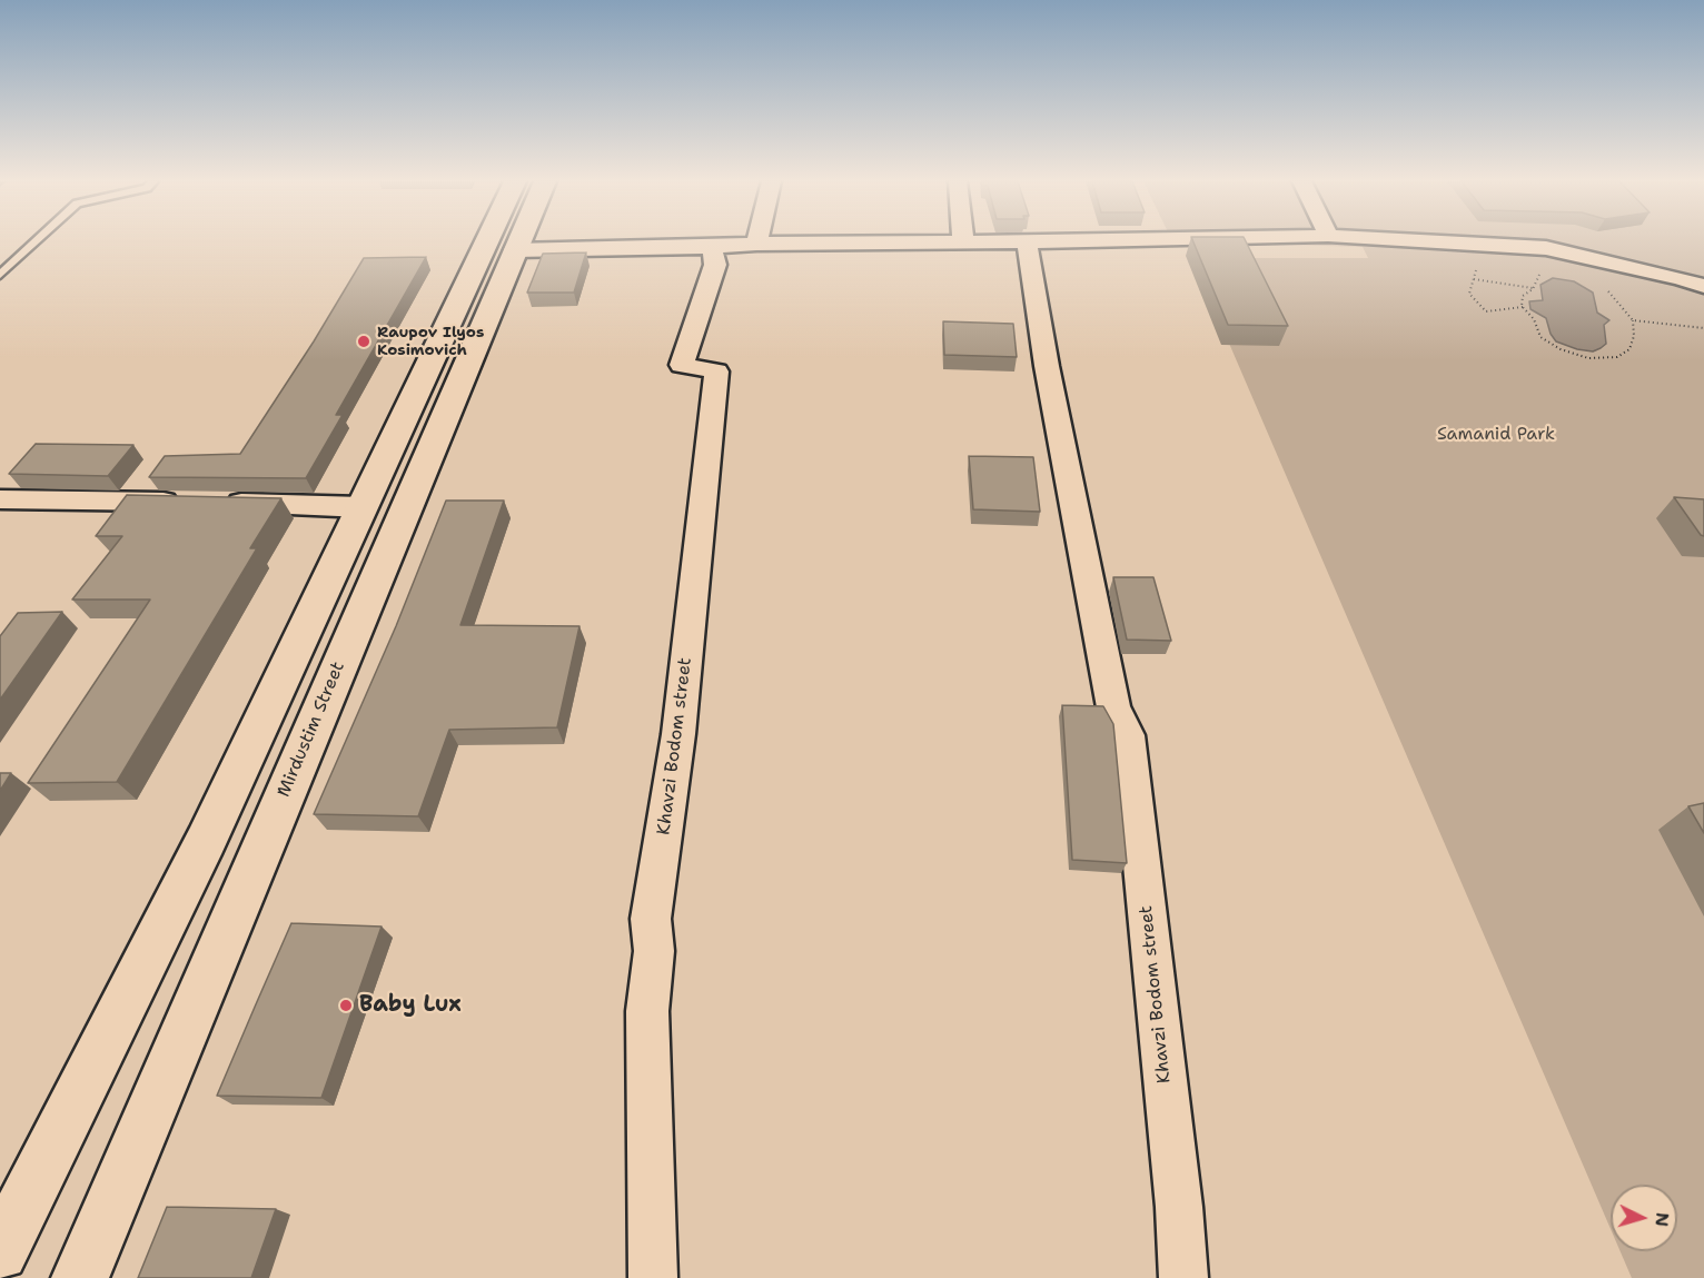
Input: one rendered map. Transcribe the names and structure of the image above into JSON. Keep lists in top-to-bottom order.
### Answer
{
  "streets": {
    "main road": ["Mirdustim Street"],
    "street": ["Khavzi Bodom street"]
  },
  "parks": ["Samanid Park"],
  "places": ["Raupov Ilyos Kosimovich", "Baby Lux"],
  "north": "right"
}
